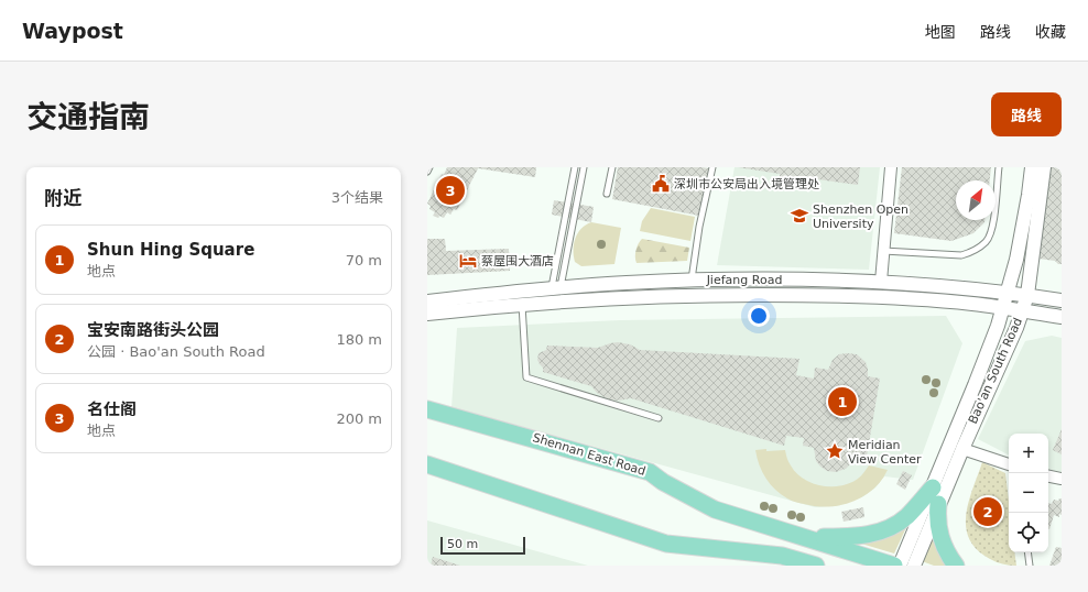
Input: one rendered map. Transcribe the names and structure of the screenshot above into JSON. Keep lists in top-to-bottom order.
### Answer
{
  "streets": {
    "main road": ["Shennan East Road"],
    "street": ["Jiefang Road", "Bao'an South Road"]
  },
  "crossings": [
    ["Jiefang Road", "Bao'an South Road"]
  ],
  "places": {
    "public building": ["深圳市公安局出入境管理处"],
    "school or university": ["Shenzhen Open University"],
    "hotel": ["蔡屋围大酒店"],
    "place": ["Meridian View Center"]
  },
  "scale_bar": "50 m",
  "north": "top right",
  "page": {
    "header": "Waypost",
    "nav": ["地图", "路线", "收藏"],
    "title": "交通指南",
    "buttons": "路线",
    "heading": ["附近", "3个结果"],
    "pins": ["3", "1", "2"],
    "list": [
      {
        "mark": "1",
        "name": "Shun Hing Square",
        "note": "地点",
        "value": "70 m"
      },
      {
        "mark": "2",
        "name": "宝安南路街头公园",
        "note": "公园 · Bao'an South Road",
        "value": "180 m"
      },
      {
        "mark": "3",
        "name": "名仕阁",
        "note": "地点",
        "value": "200 m"
      }
    ],
    "map_buttons": ["+", "−"],
    "scale": "50 m"
  }
}
